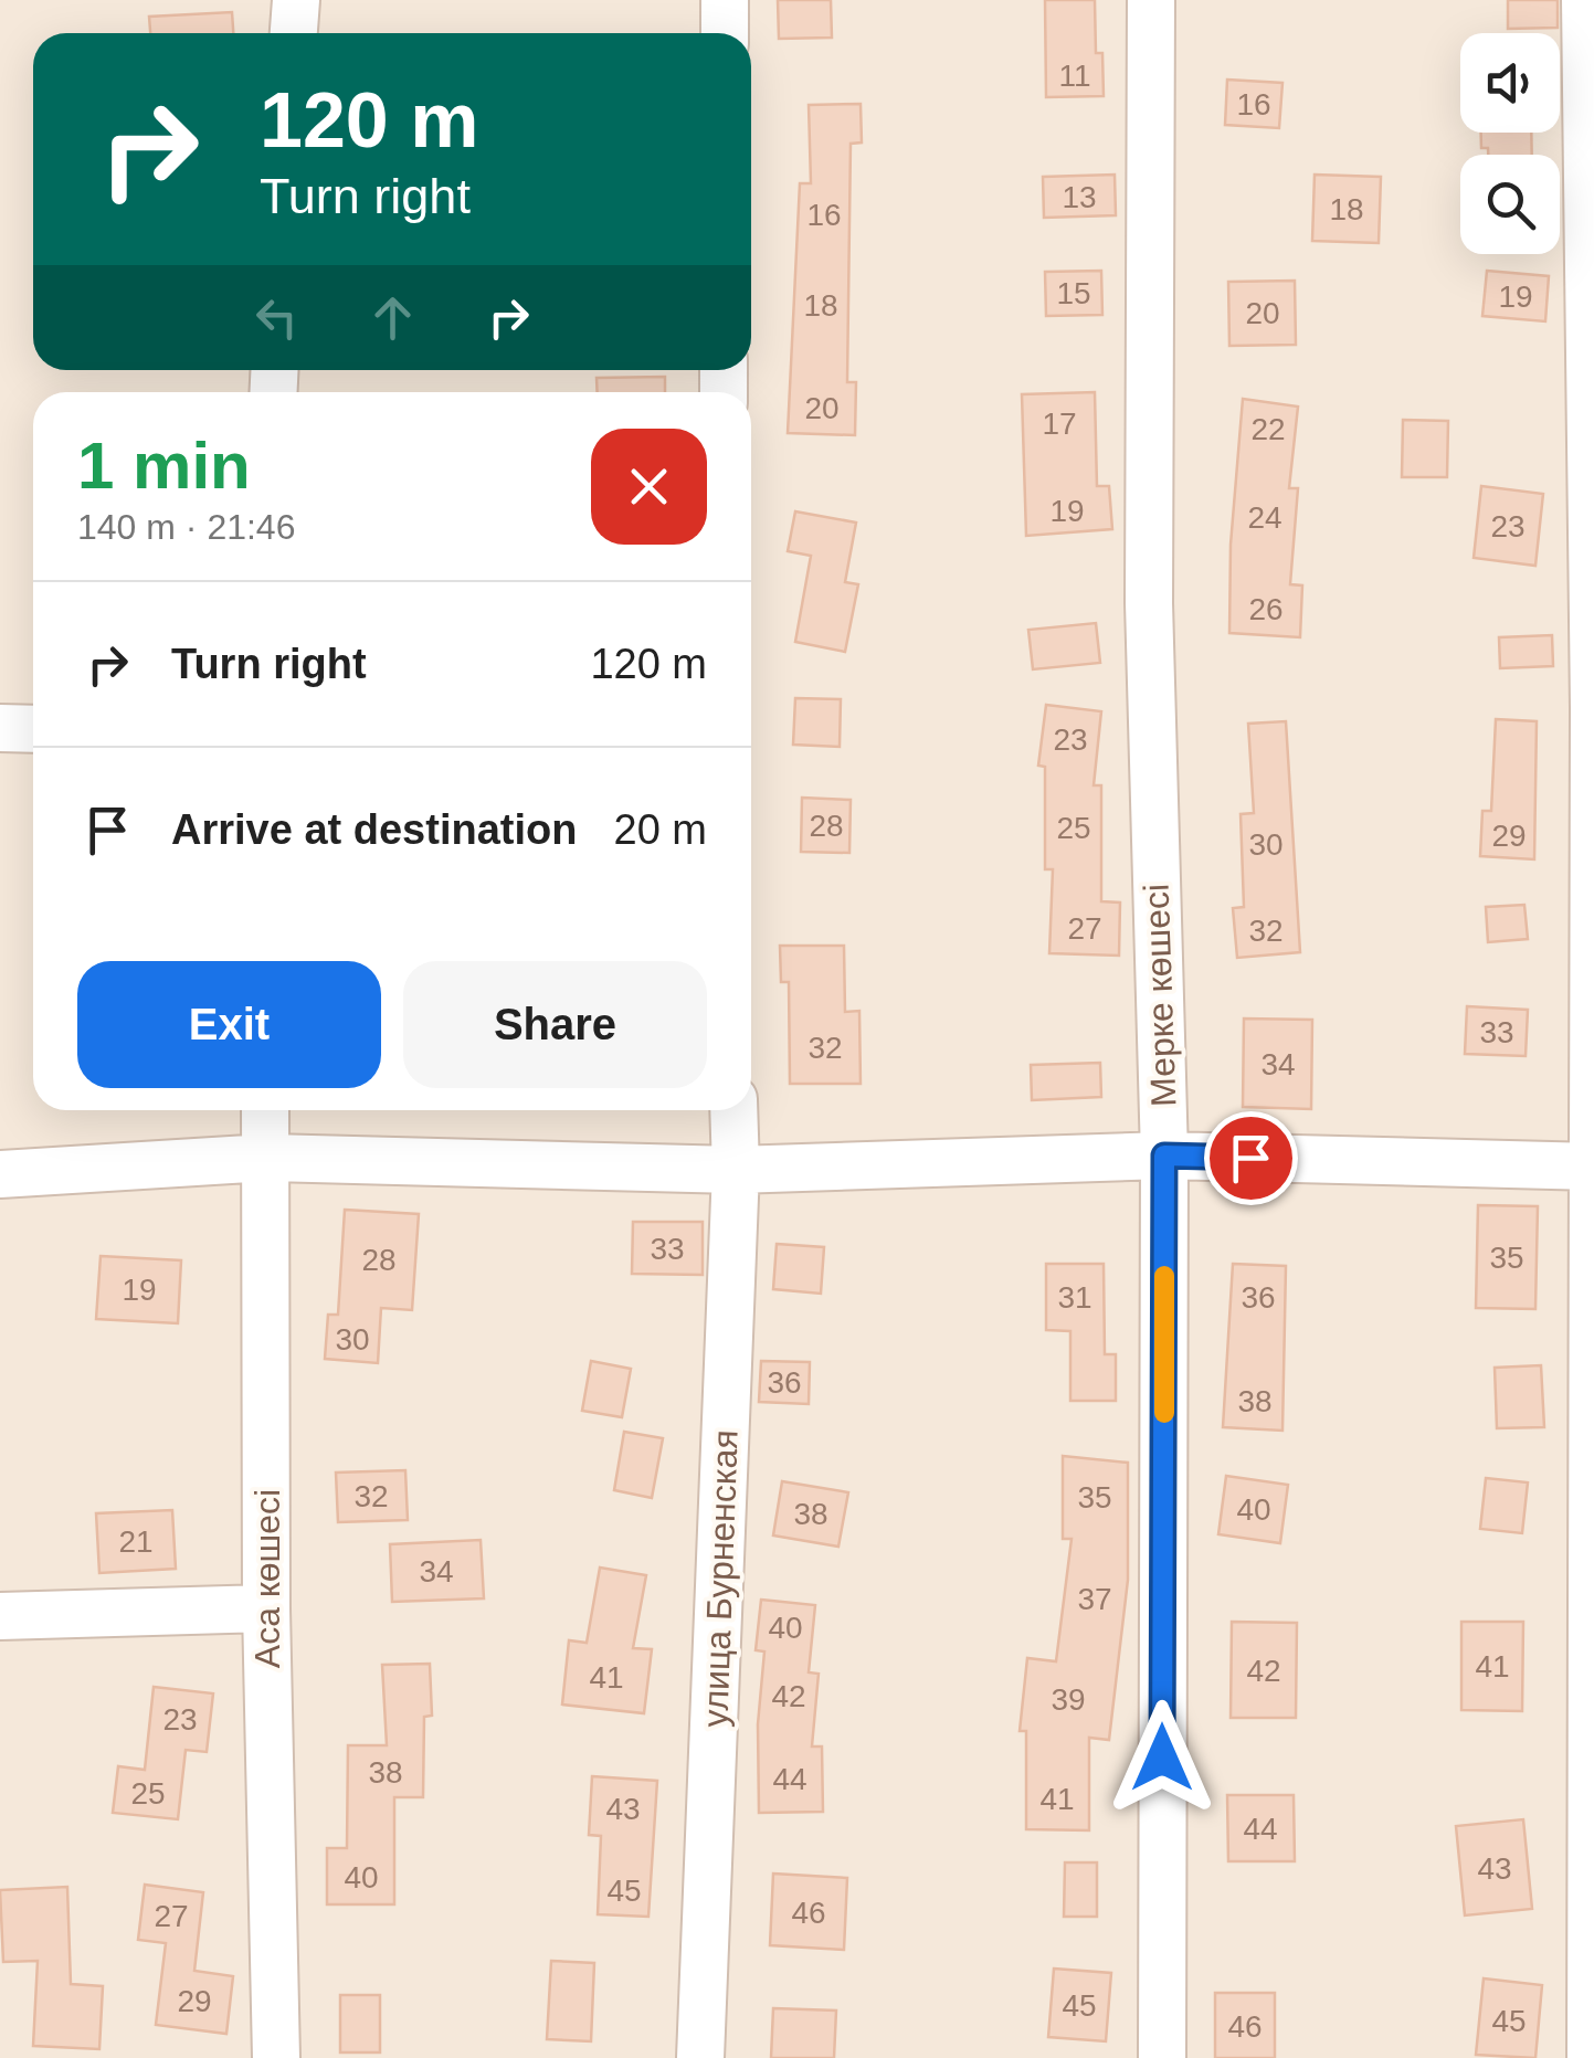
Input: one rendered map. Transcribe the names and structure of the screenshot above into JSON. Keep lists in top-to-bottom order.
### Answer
{
  "streets": {
    "street": ["Мерке көшесі", "Аса көшесі", "улица Бурненская"]
  },
  "house_numbers": [
    "11",
    "16",
    "13",
    "18",
    "16",
    "15",
    "19",
    "18",
    "20",
    "20",
    "17",
    "22",
    "19",
    "24",
    "23",
    "26",
    "23",
    "28",
    "25",
    "29",
    "30",
    "27",
    "32",
    "33",
    "32",
    "34",
    "33",
    "35",
    "28",
    "19",
    "31",
    "36",
    "30",
    "36",
    "38",
    "32",
    "35",
    "40",
    "38",
    "21",
    "34",
    "37",
    "40",
    "41",
    "42",
    "41",
    "42",
    "39",
    "23",
    "38",
    "44",
    "25",
    "41",
    "43",
    "44",
    "43",
    "40",
    "45",
    "46",
    "27",
    "29",
    "45",
    "45",
    "46"
  ],
  "page": {
    "turn": ["120 m", "Turn right"],
    "heading": ["1 min", "140 m · 21:46"],
    "list": [
      {
        "name": "Turn right",
        "value": "120 m"
      },
      {
        "name": "Arrive at destination",
        "value": "20 m"
      }
    ],
    "buttons": ["Exit", "Share"]
  }
}
